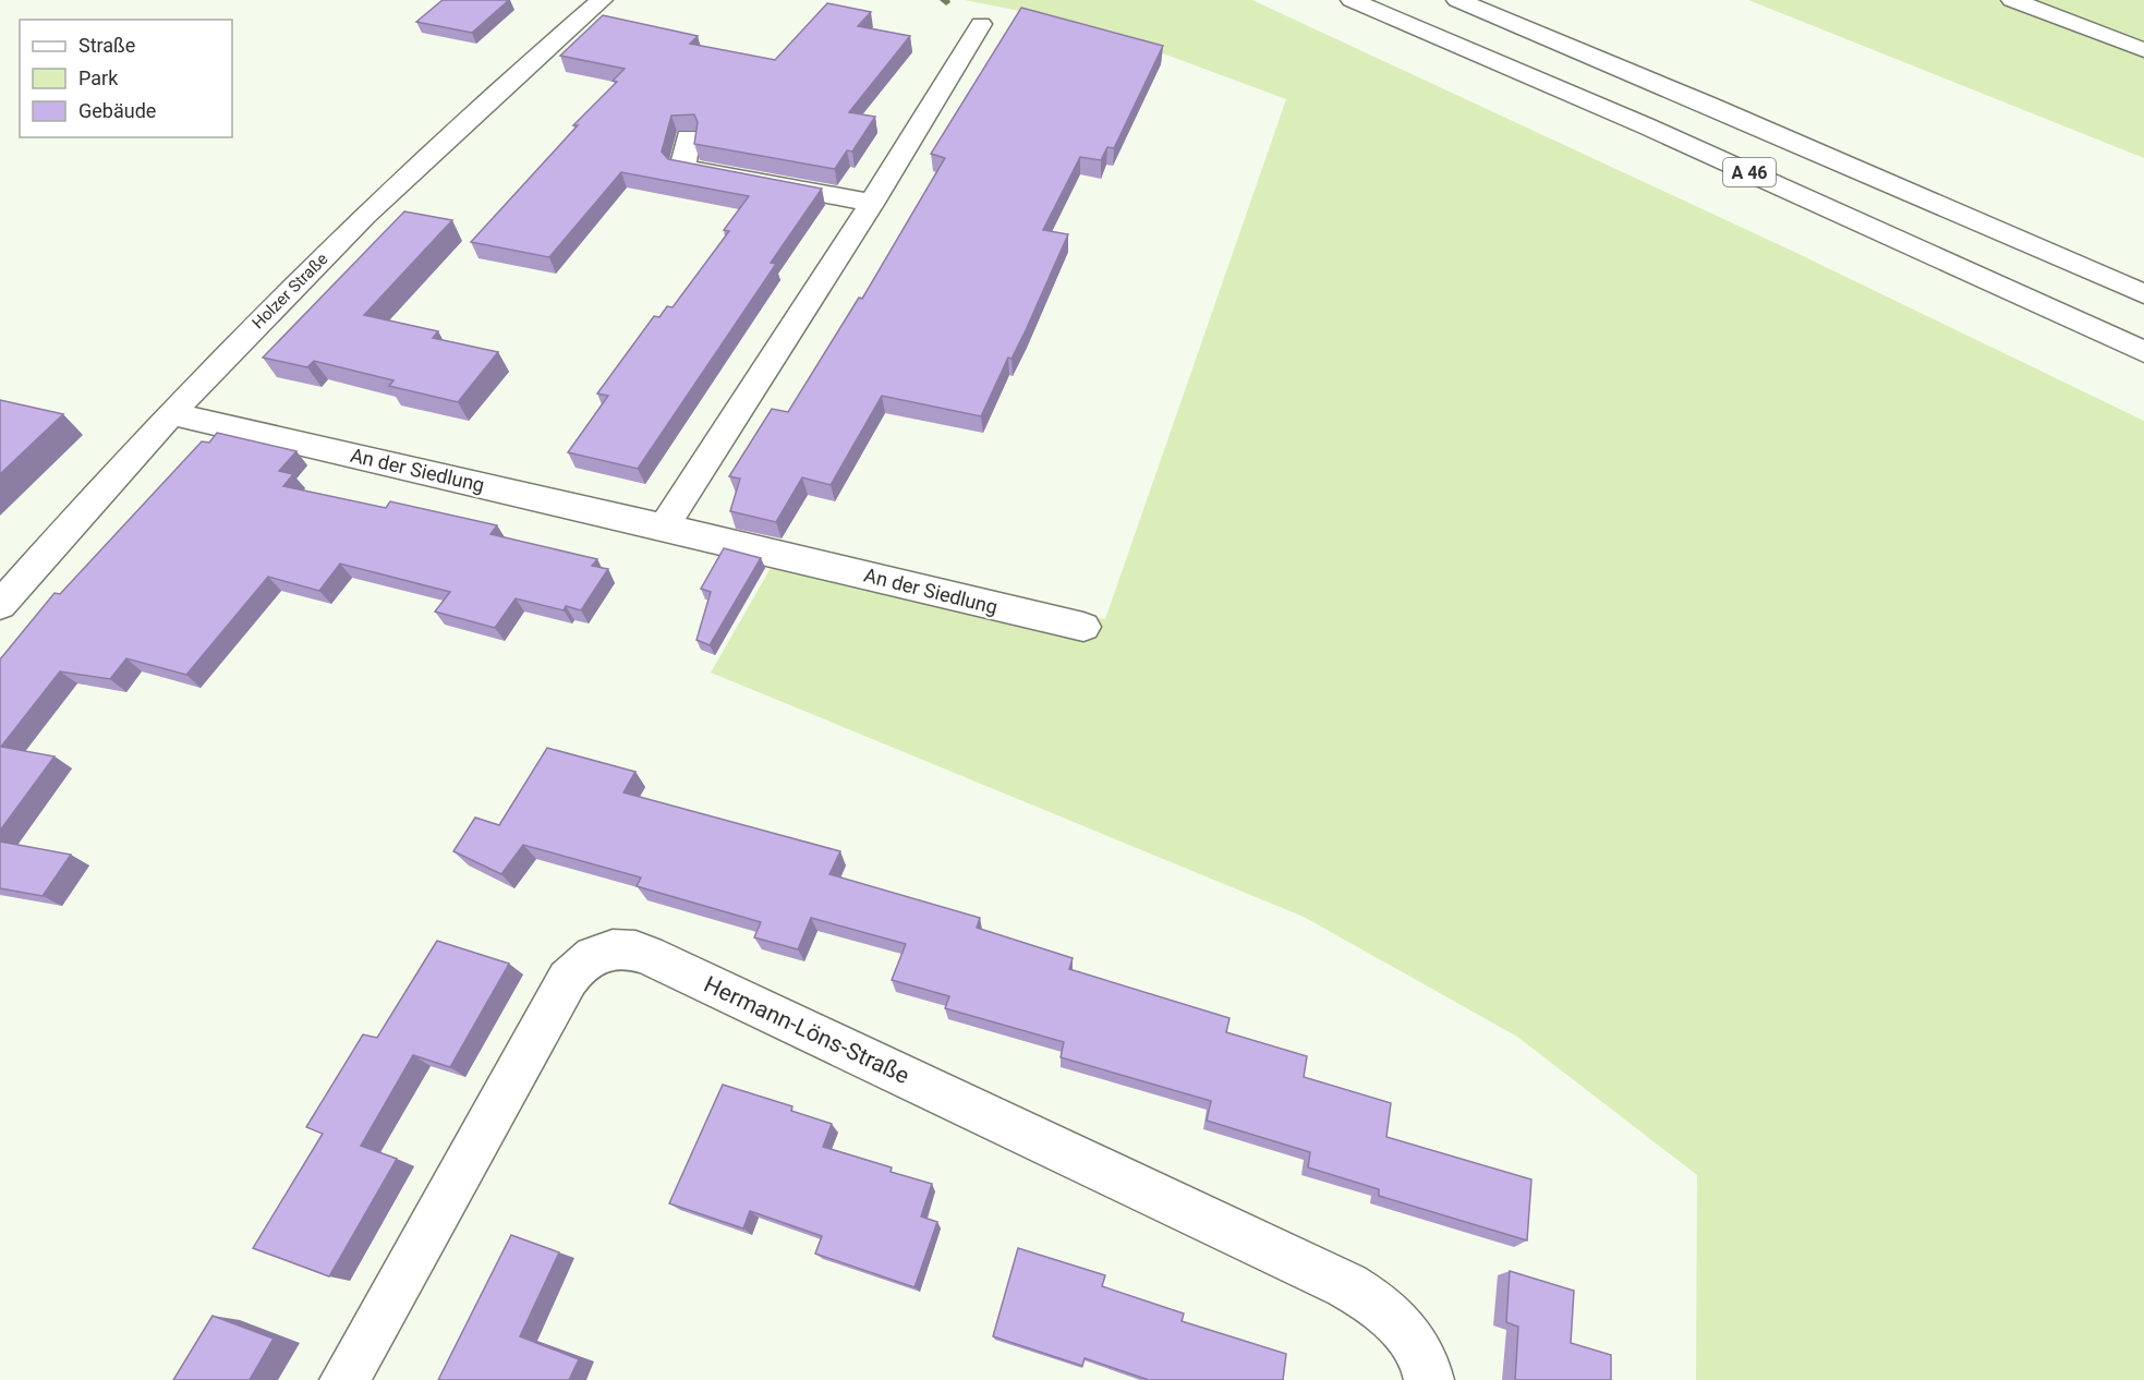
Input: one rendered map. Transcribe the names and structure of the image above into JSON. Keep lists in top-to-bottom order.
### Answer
{
  "streets": {
    "main road": [
      "A 46",
      "Holzer Straße",
      "An der Siedlung",
      "Hermann-Löns-Straße"
    ]
  },
  "crossings": [
    ["Holzer Straße", "An der Siedlung"]
  ],
  "legend": ["Straße", "Park", "Gebäude"]
}
